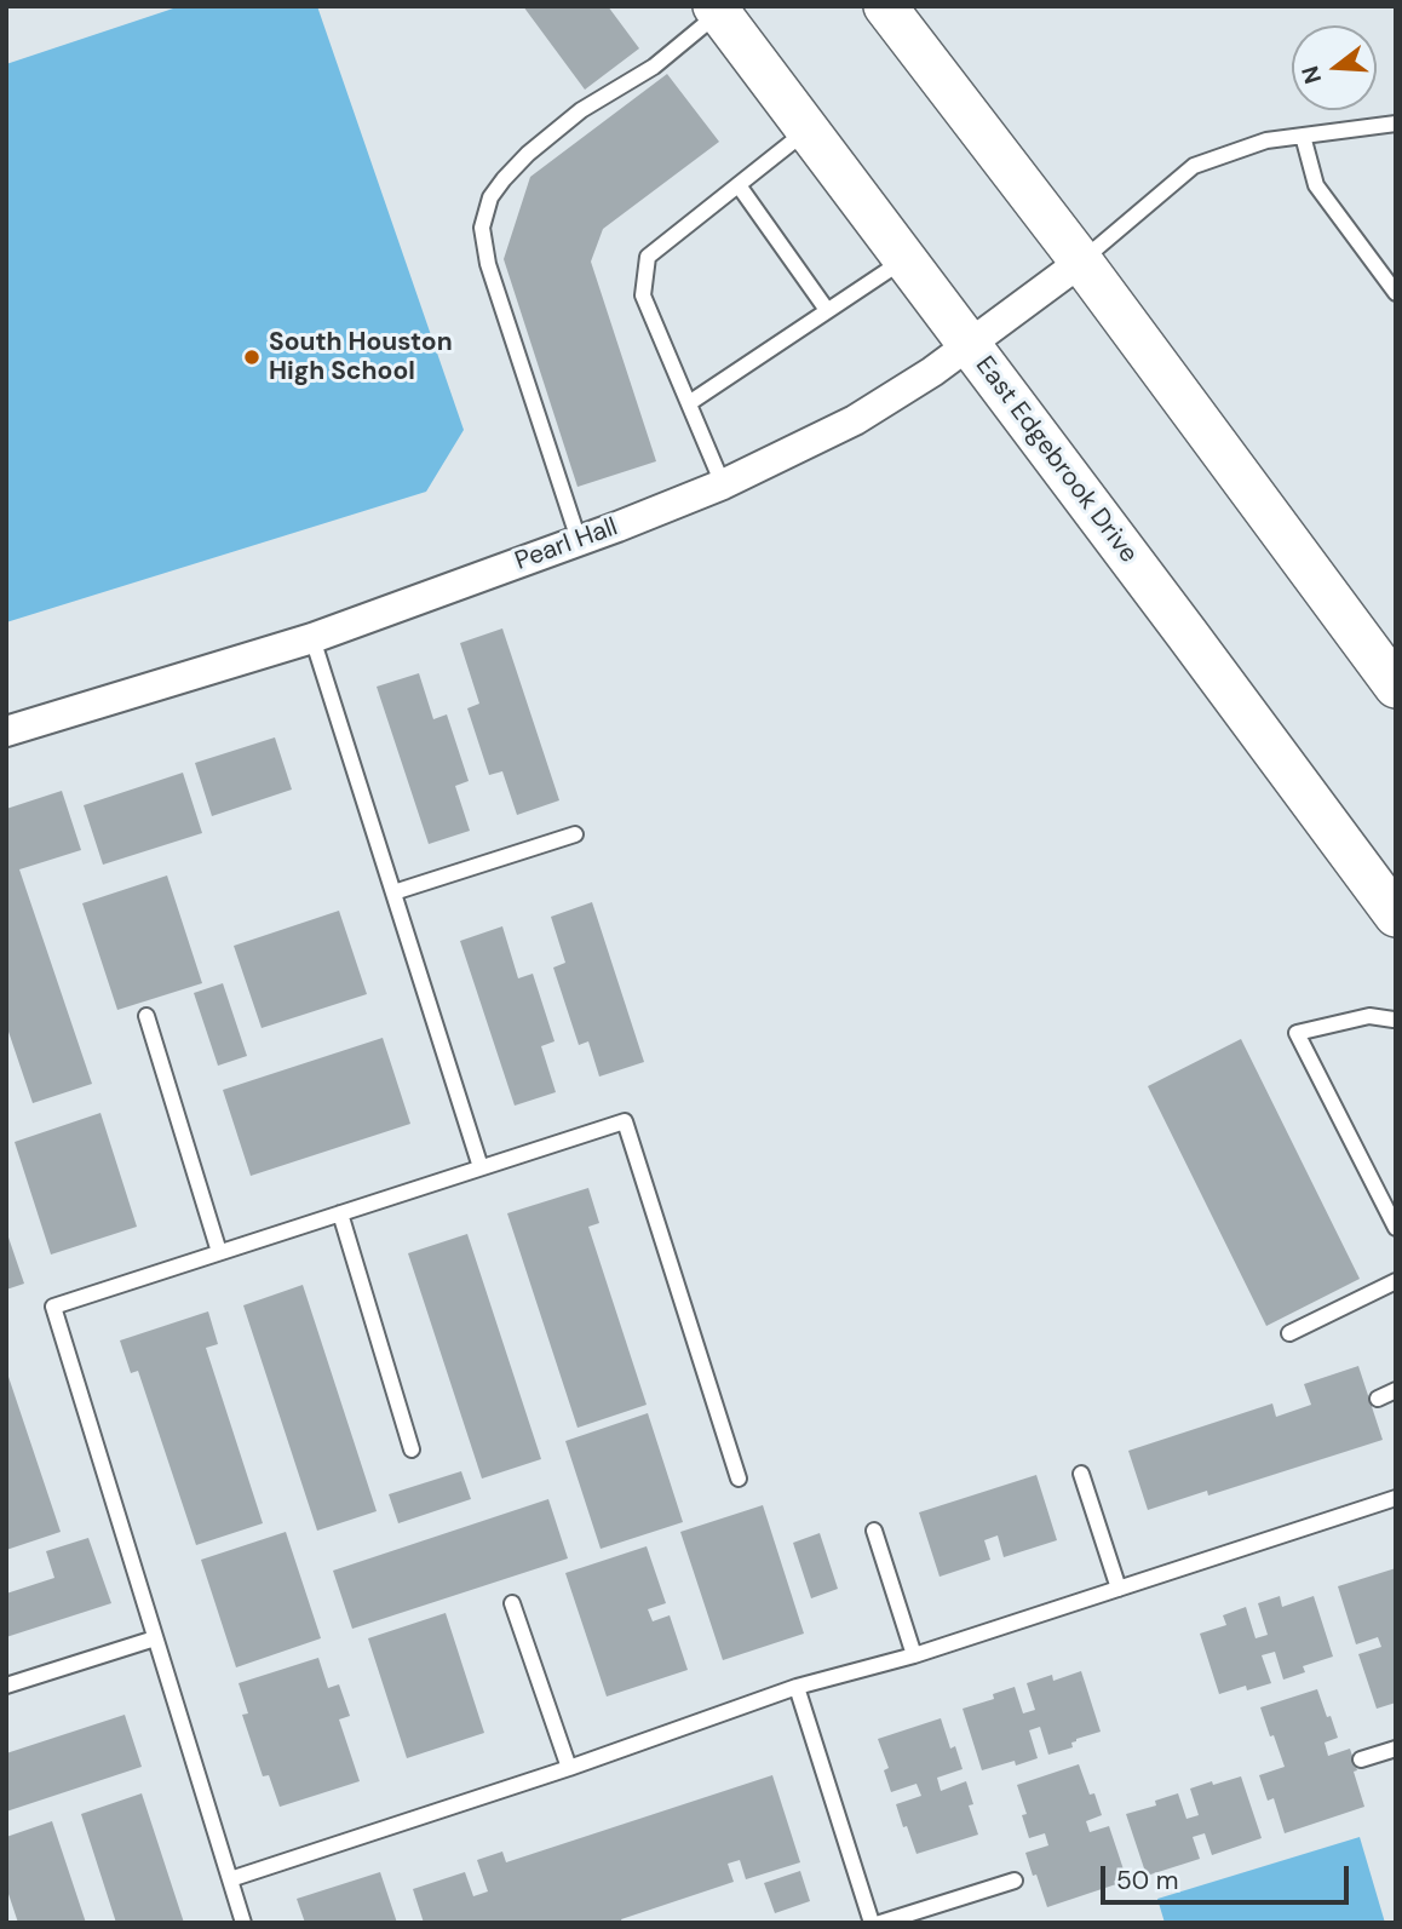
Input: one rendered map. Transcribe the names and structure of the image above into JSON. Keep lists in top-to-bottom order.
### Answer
{
  "streets": {
    "main road": ["East Edgebrook Drive"],
    "street": ["Pearl Hall"]
  },
  "crossings": [
    ["East Edgebrook Drive", "Pearl Hall"]
  ],
  "places": ["South Houston High School"],
  "scale_bar": "50 m",
  "north": "left"
}
